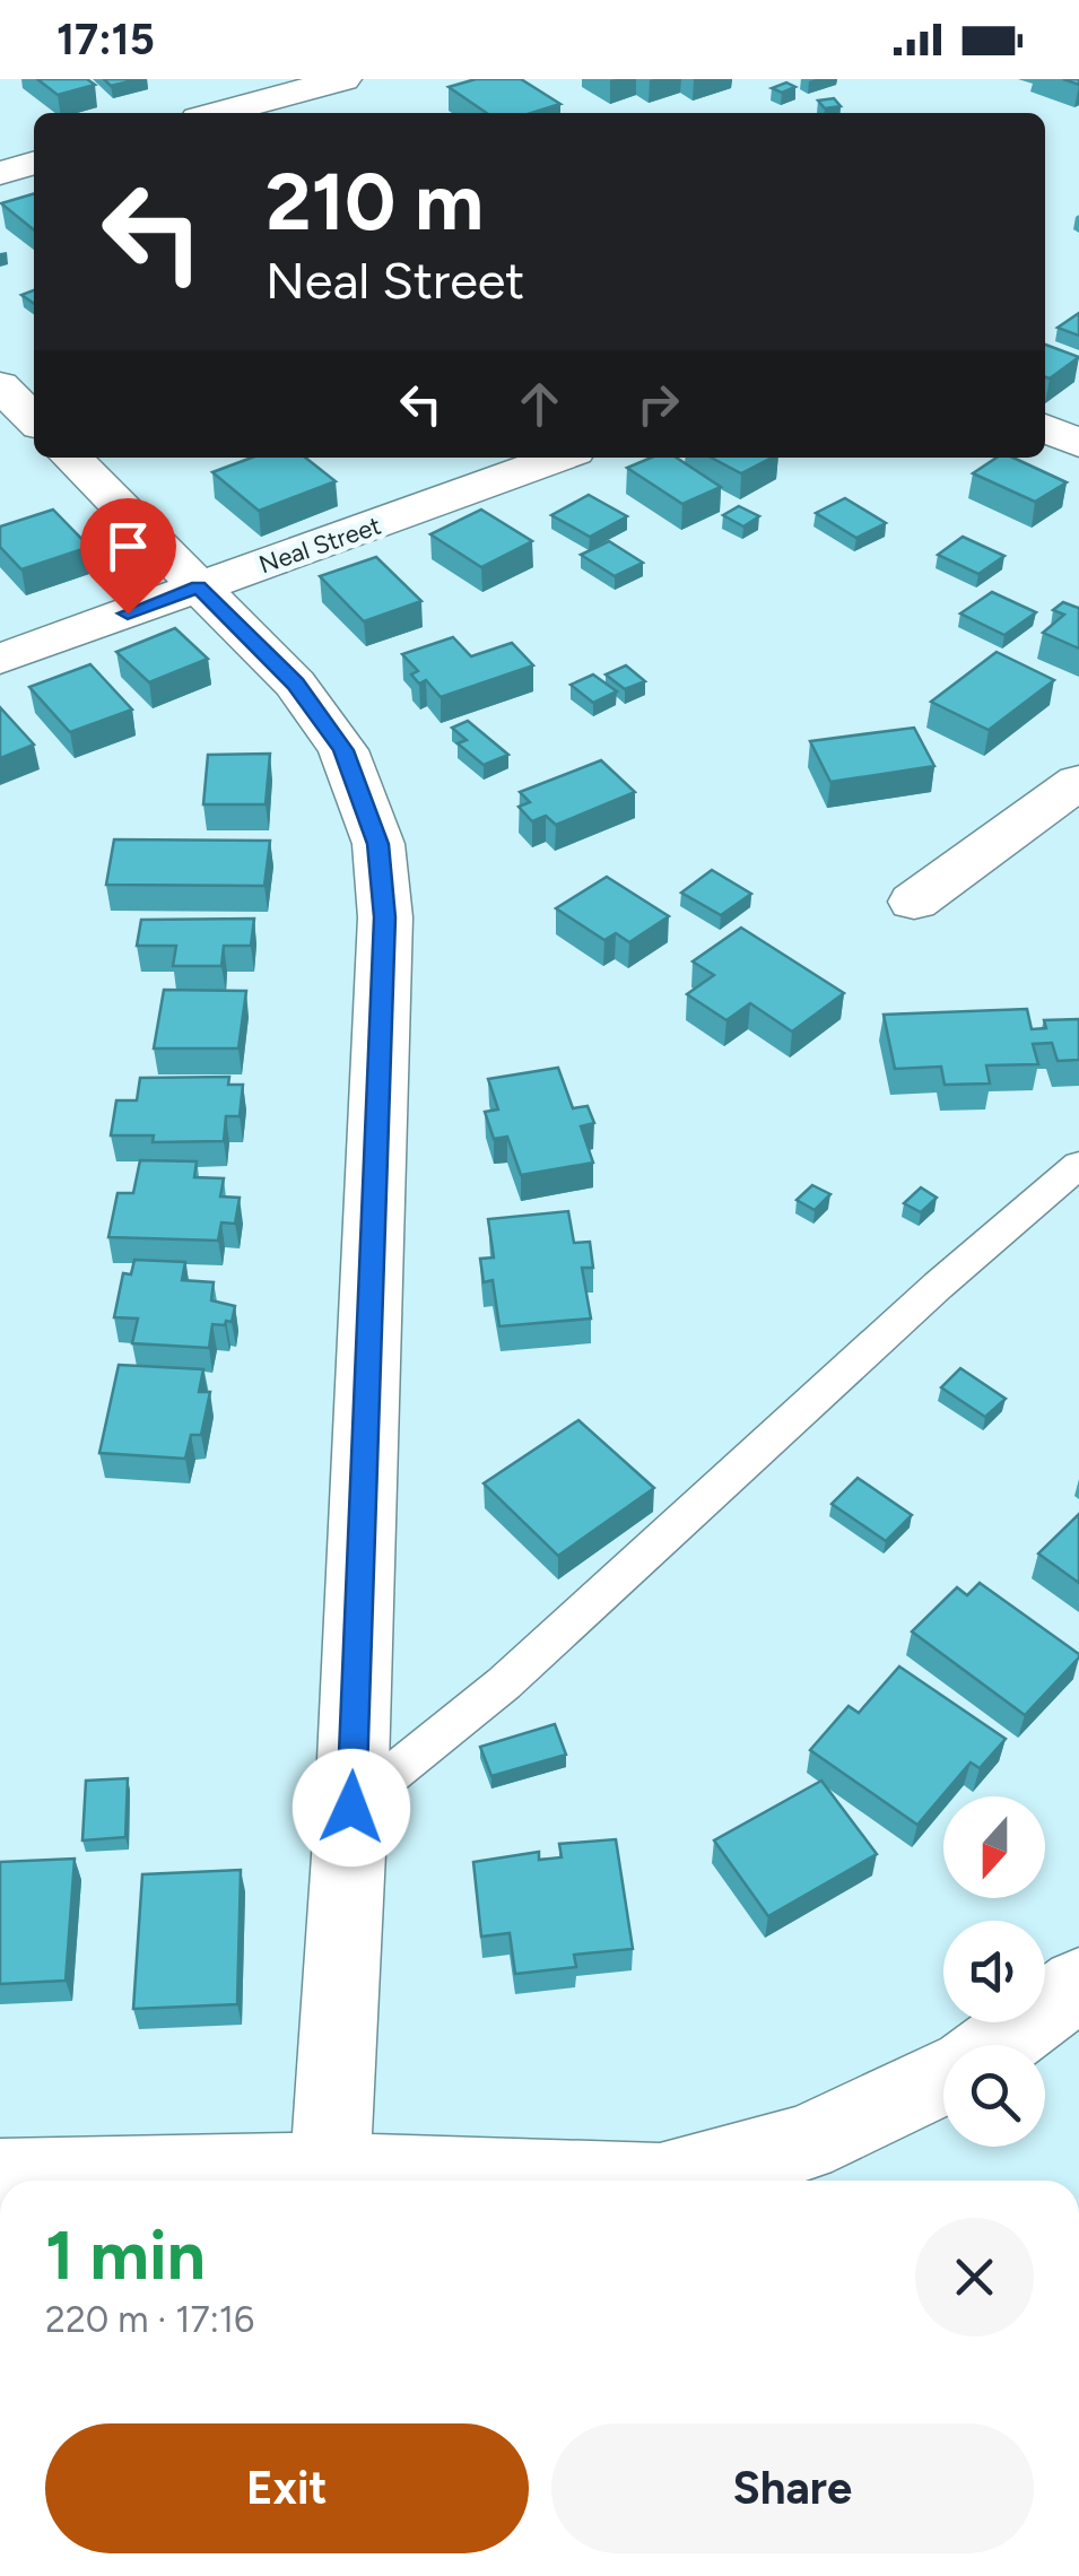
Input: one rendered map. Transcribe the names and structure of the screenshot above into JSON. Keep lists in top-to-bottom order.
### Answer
{
  "streets": {
    "street": ["Neal Street"]
  },
  "north": "bottom",
  "page": {
    "status": "17:15",
    "turn": ["210 m", "Neal Street"],
    "heading": ["1 min", "220 m · 17:16"],
    "buttons": ["Exit", "Share"]
  }
}
